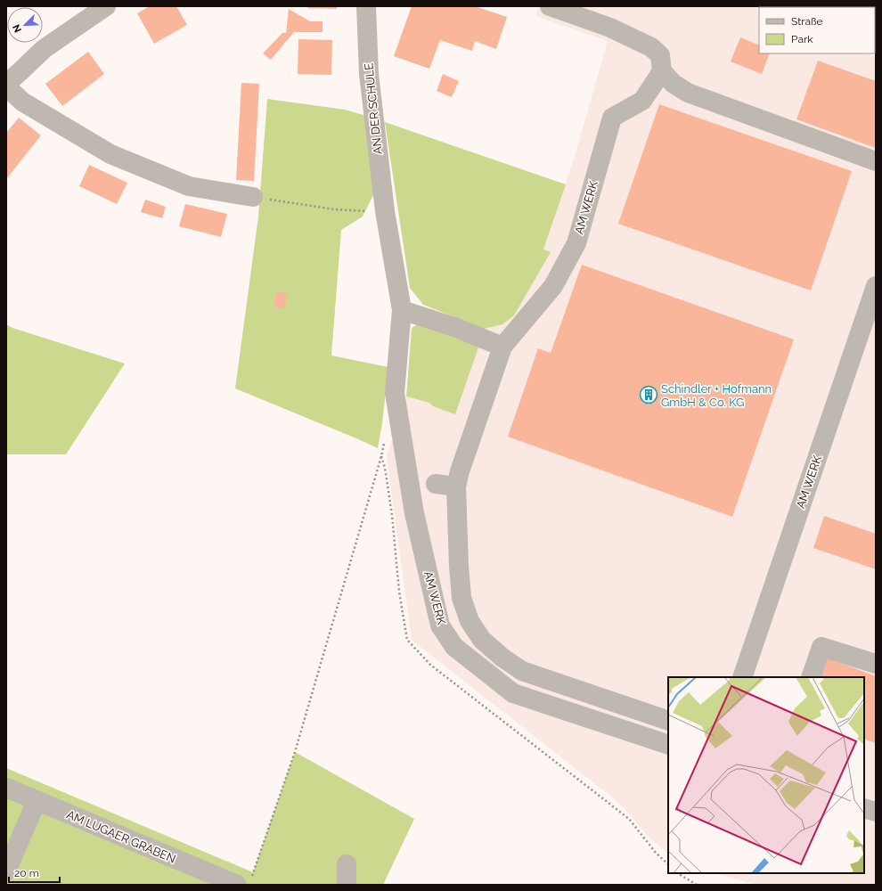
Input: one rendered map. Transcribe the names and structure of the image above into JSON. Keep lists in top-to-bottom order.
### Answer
{
  "streets": {
    "street": ["AN DER SCHULE", "AM WERK", "AM LUGAER GRABEN"]
  },
  "crossings": [
    ["AN DER SCHULE", "AM WERK"]
  ],
  "places": {
    "building": ["Schindler + Hofmann GmbH & Co. KG"]
  },
  "legend": ["Straße", "Park"],
  "scale_bar": "20 m",
  "north": "bottom left"
}
